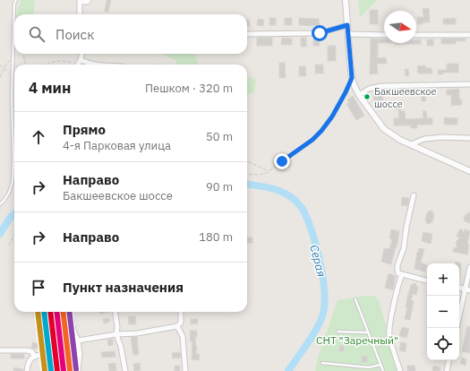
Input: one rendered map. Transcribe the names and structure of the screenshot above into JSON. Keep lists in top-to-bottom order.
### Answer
{
  "water": ["Серая"],
  "parks": ["СНТ \"Заречный\""],
  "places": ["Бакшеевское шоссе"],
  "north": "right",
  "page": {
    "search": "Поиск",
    "heading": ["4 мин", "Пешком · 320 m"],
    "list": [
      ["Прямо", "4-я Парковая улица", "50 m"],
      ["Направо", "Бакшеевское шоссе", "90 m"],
      ["Направо", "180 m"],
      "Пункт назначения"
    ],
    "map_buttons": ["+", "−"]
  }
}
